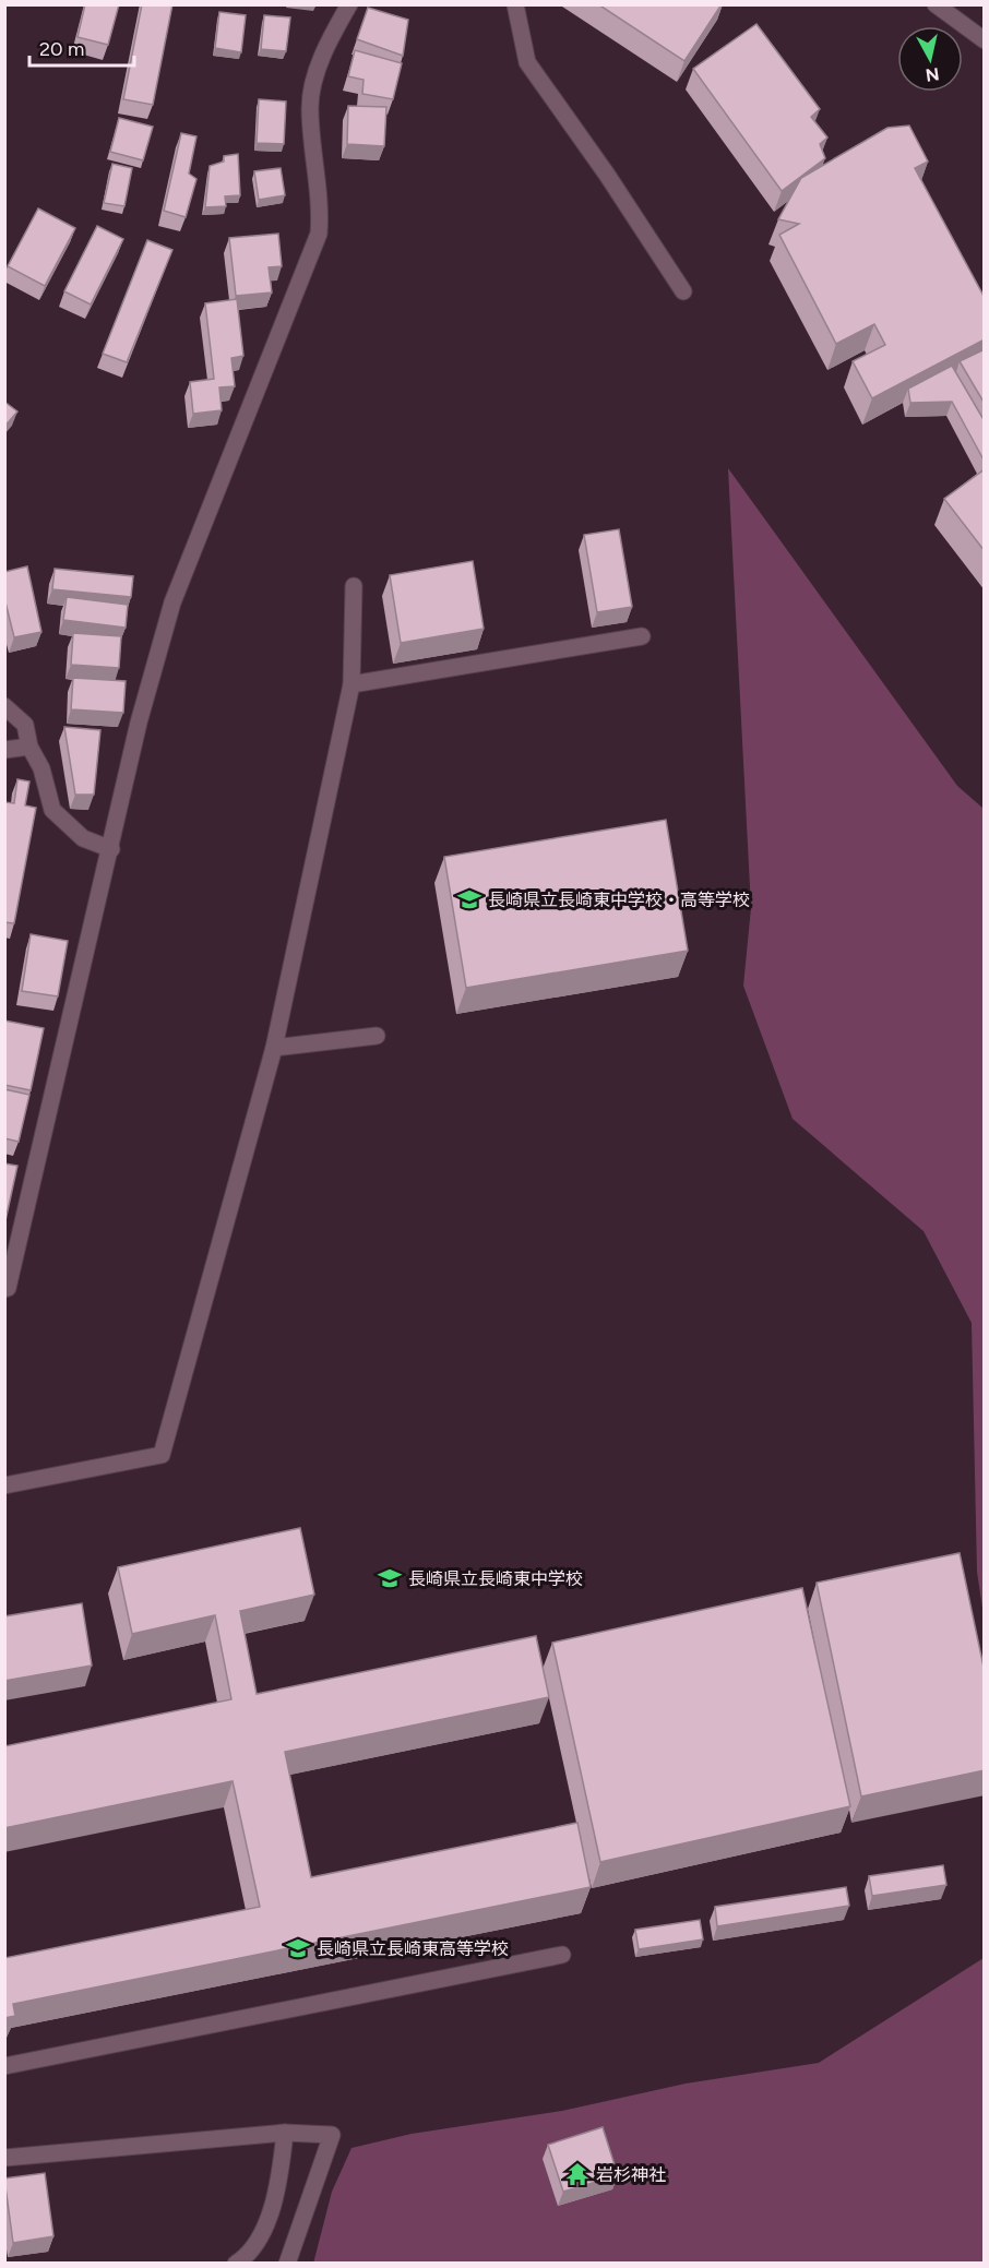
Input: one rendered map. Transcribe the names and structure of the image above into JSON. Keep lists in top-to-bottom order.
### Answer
{
  "places": {
    "school or university": ["長崎県立長崎東中学校・高等学校", "長崎県立長崎東中学校", "長崎県立長崎東高等学校"],
    "temple": ["岩杉神社"]
  },
  "scale_bar": "20 m",
  "north": "bottom"
}
